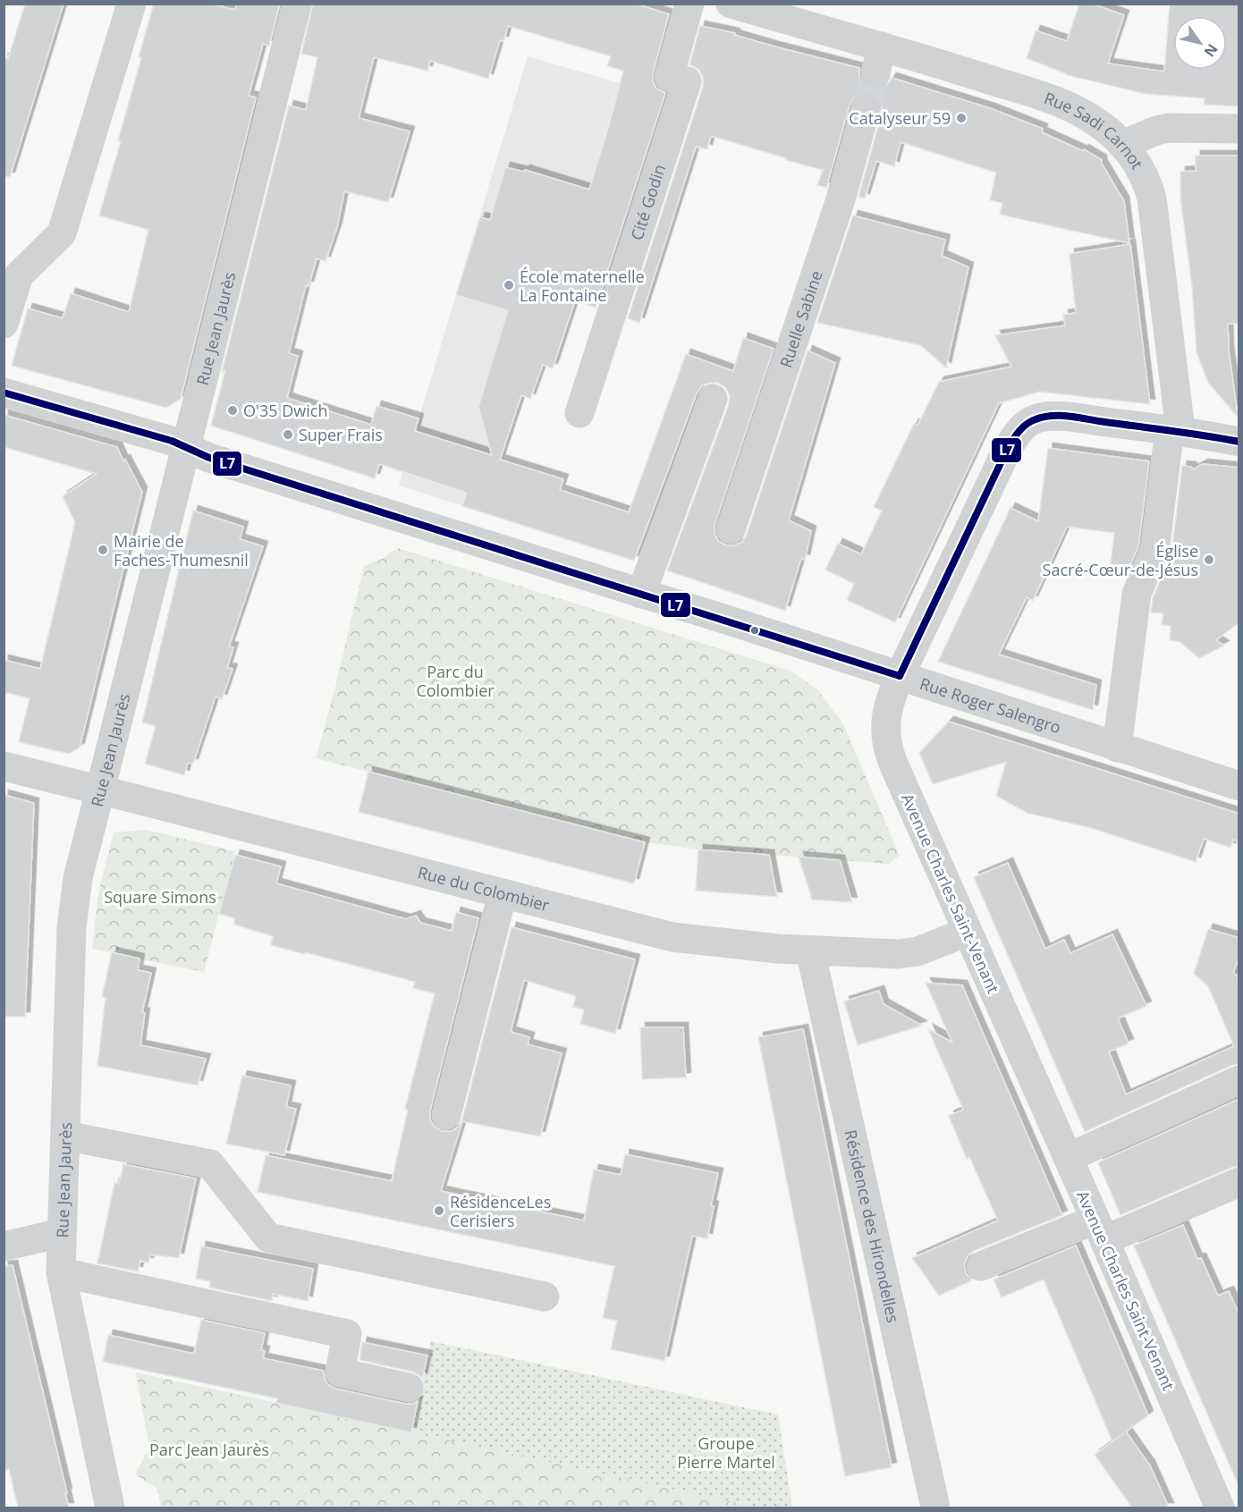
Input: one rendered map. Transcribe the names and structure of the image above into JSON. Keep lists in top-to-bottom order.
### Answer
{
  "streets": {
    "street": [
      "Rue Sadi Carnot",
      "Cité Godin",
      "Ruelle Sabine",
      "Rue Jean Jaurès",
      "Rue Roger Salengro",
      "Rue du Colombier",
      "Avenue Charles Saint-Venant",
      "Résidence des Hirondelles"
    ]
  },
  "crossings": [
    ["Rue Sadi Carnot", "Rue Roger Salengro"],
    ["Rue Sadi Carnot", "Avenue Charles Saint-Venant"],
    ["Rue Jean Jaurès", "Rue Roger Salengro"],
    ["Rue Jean Jaurès", "Rue du Colombier"],
    ["Rue Roger Salengro", "Avenue Charles Saint-Venant"],
    ["Rue du Colombier", "Avenue Charles Saint-Venant"],
    ["Rue du Colombier", "Résidence des Hirondelles"]
  ],
  "parks": [
    "Parc du Colombier",
    "Square Simons",
    "Groupe Pierre Martel",
    "Parc Jean Jaurès"
  ],
  "places": [
    "Catalyseur 59",
    "École maternelle La Fontaine",
    "O'35 Dwich",
    "Super Frais",
    "Mairie de Faches-Thumesnil",
    "Église Sacré-Cœur-de-Jésus",
    "RésidenceLes Cerisiers"
  ],
  "lines": ["transit line L7"],
  "north": "bottom right"
}
